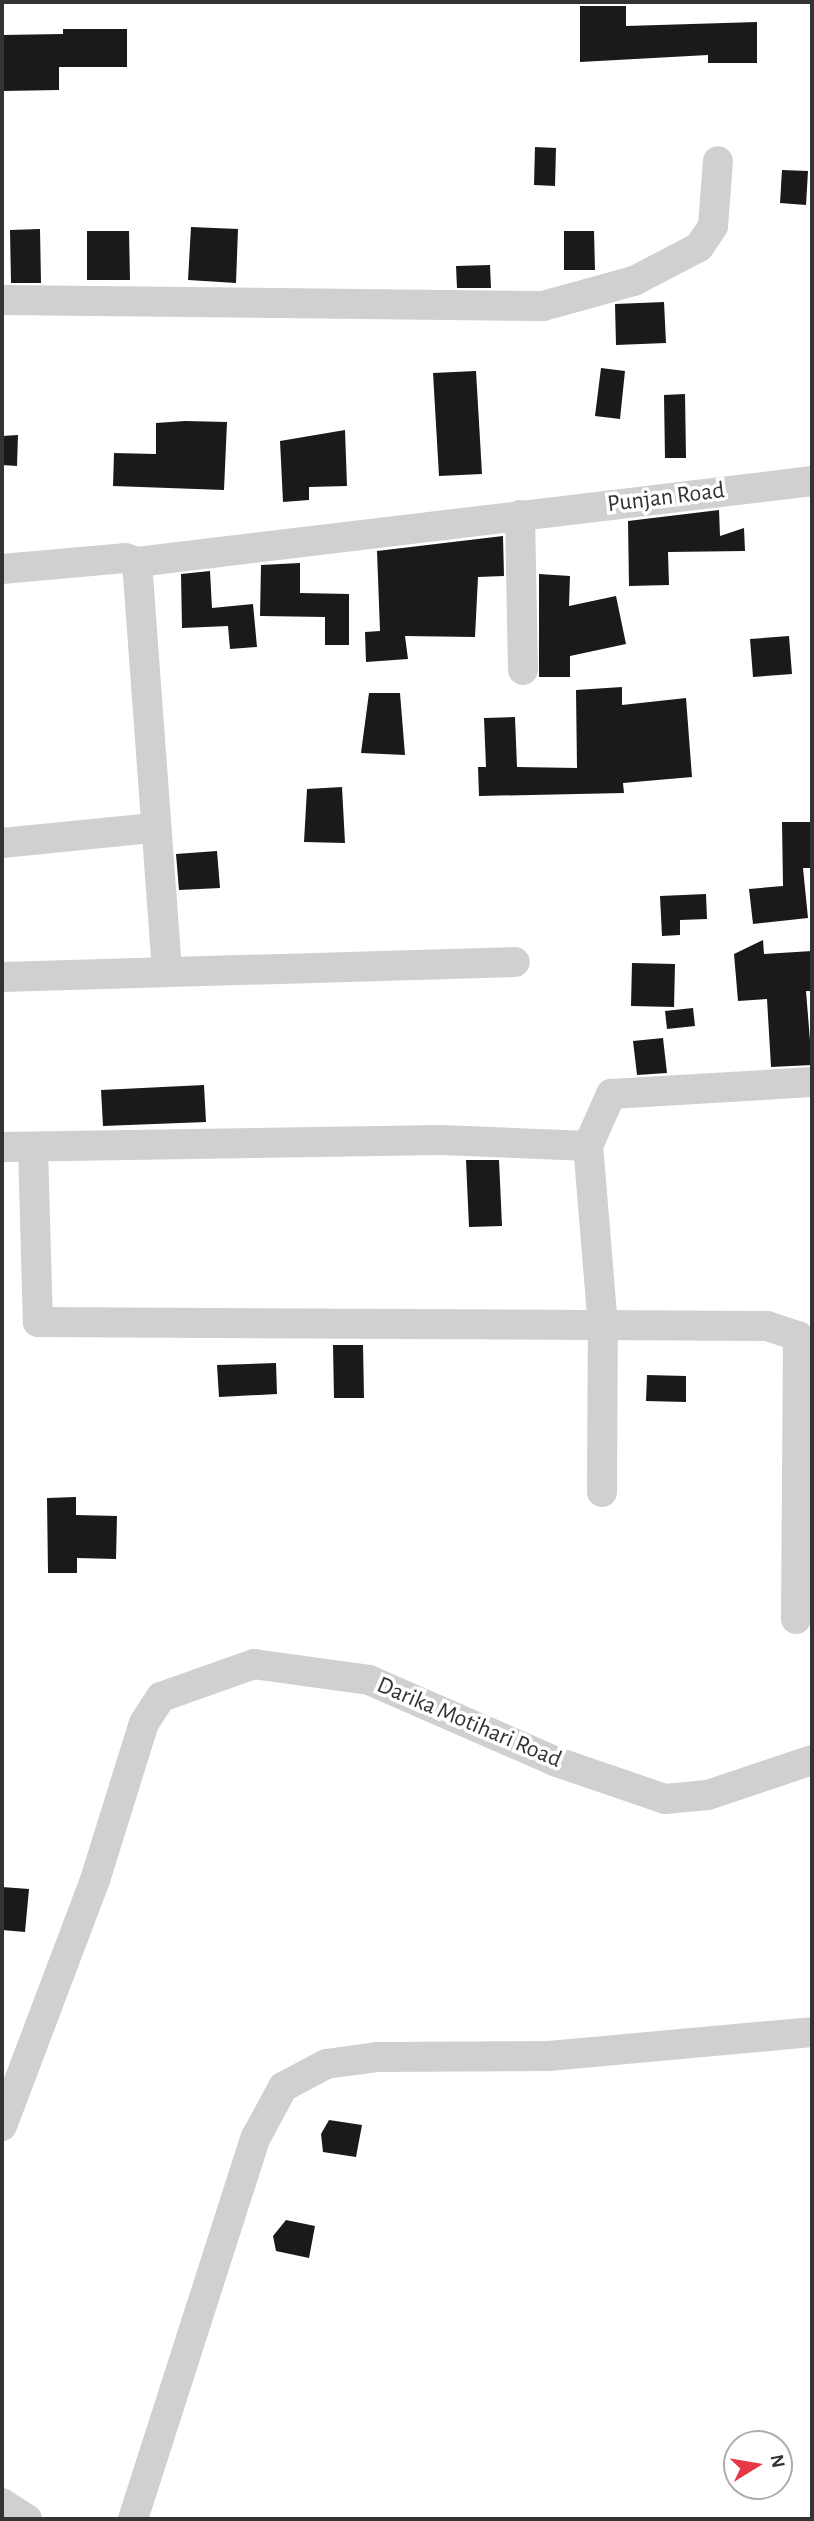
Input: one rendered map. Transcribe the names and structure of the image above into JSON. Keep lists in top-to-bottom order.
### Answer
{
  "streets": {
    "street": ["Punjan Road", "Darika Motihari Road"]
  },
  "north": "right"
}
